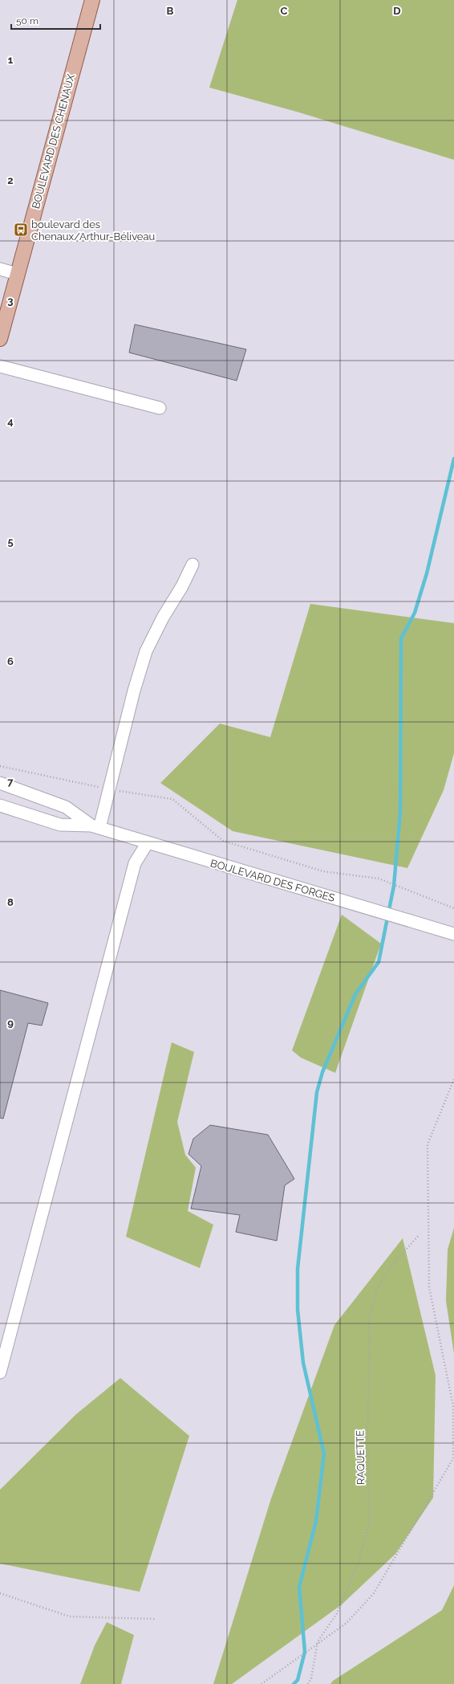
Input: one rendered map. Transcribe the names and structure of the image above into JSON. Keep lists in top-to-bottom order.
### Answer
{
  "streets": {
    "main road": ["BOULEVARD DES CHENAUX"],
    "street": ["BOULEVARD DES FORGES"],
    "path": ["RAQUETTE"]
  },
  "places": {
    "bus stop": ["boulevard des Chenaux/Arthur-Béliveau"]
  },
  "scale_bar": "50 m",
  "grid": {
    "columns": ["B", "C", "D"],
    "rows": [
      "1",
      "2",
      "3",
      "4",
      "5",
      "6",
      "7",
      "8",
      "9"
    ]
  }
}
